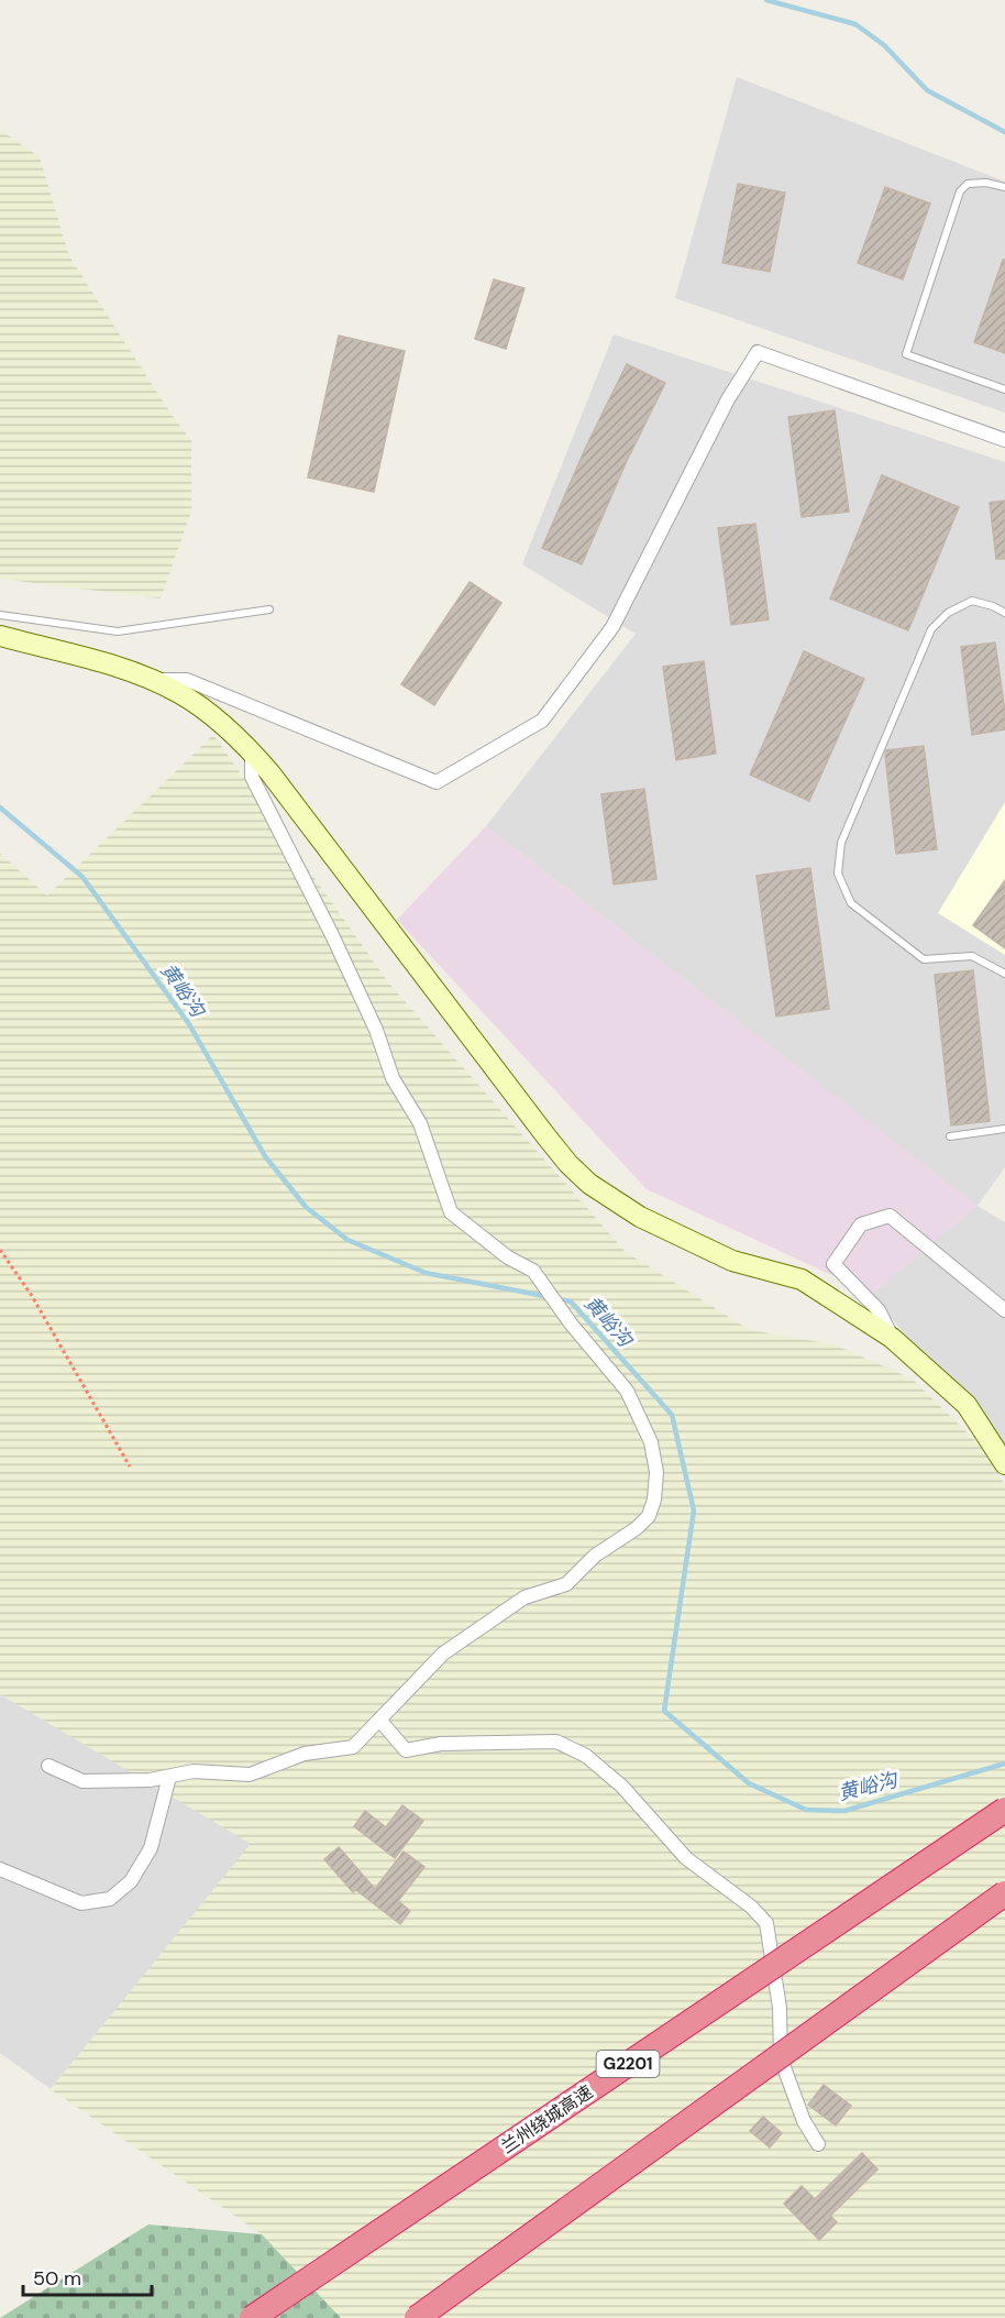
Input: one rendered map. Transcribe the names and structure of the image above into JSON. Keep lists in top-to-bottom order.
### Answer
{
  "streets": {
    "highway": ["G2201", "兰州绕城高速"]
  },
  "water": ["黄峪沟"],
  "scale_bar": "50 m"
}
